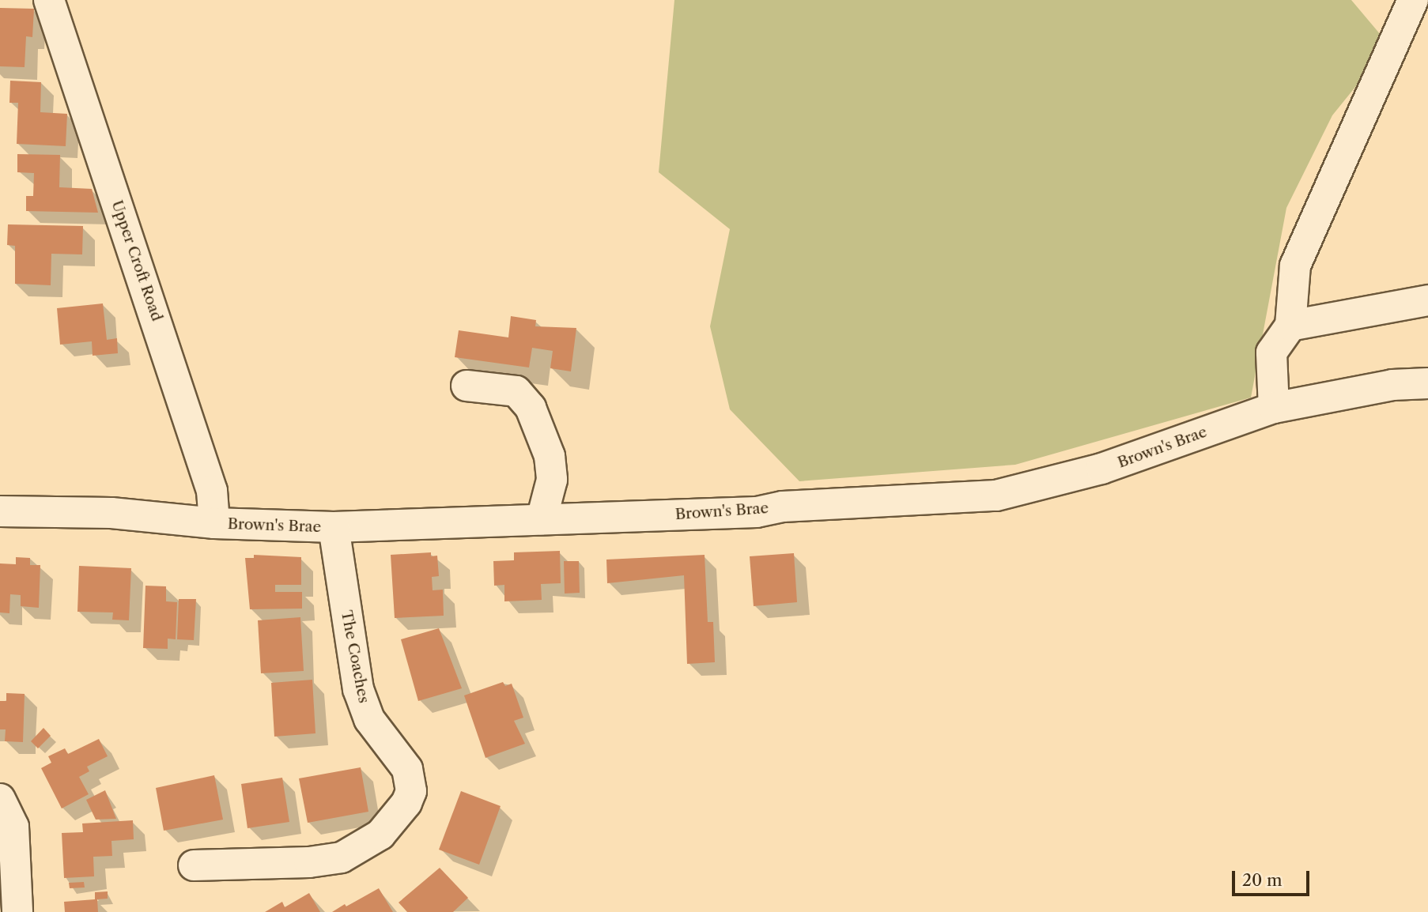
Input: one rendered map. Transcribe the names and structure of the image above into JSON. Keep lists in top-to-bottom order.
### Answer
{
  "streets": {
    "street": ["Upper Croft Road", "Brown's Brae", "The Coaches"]
  },
  "crossings": [
    ["Upper Croft Road", "Brown's Brae"],
    ["Brown's Brae", "The Coaches"]
  ],
  "scale_bar": "20 m"
}
